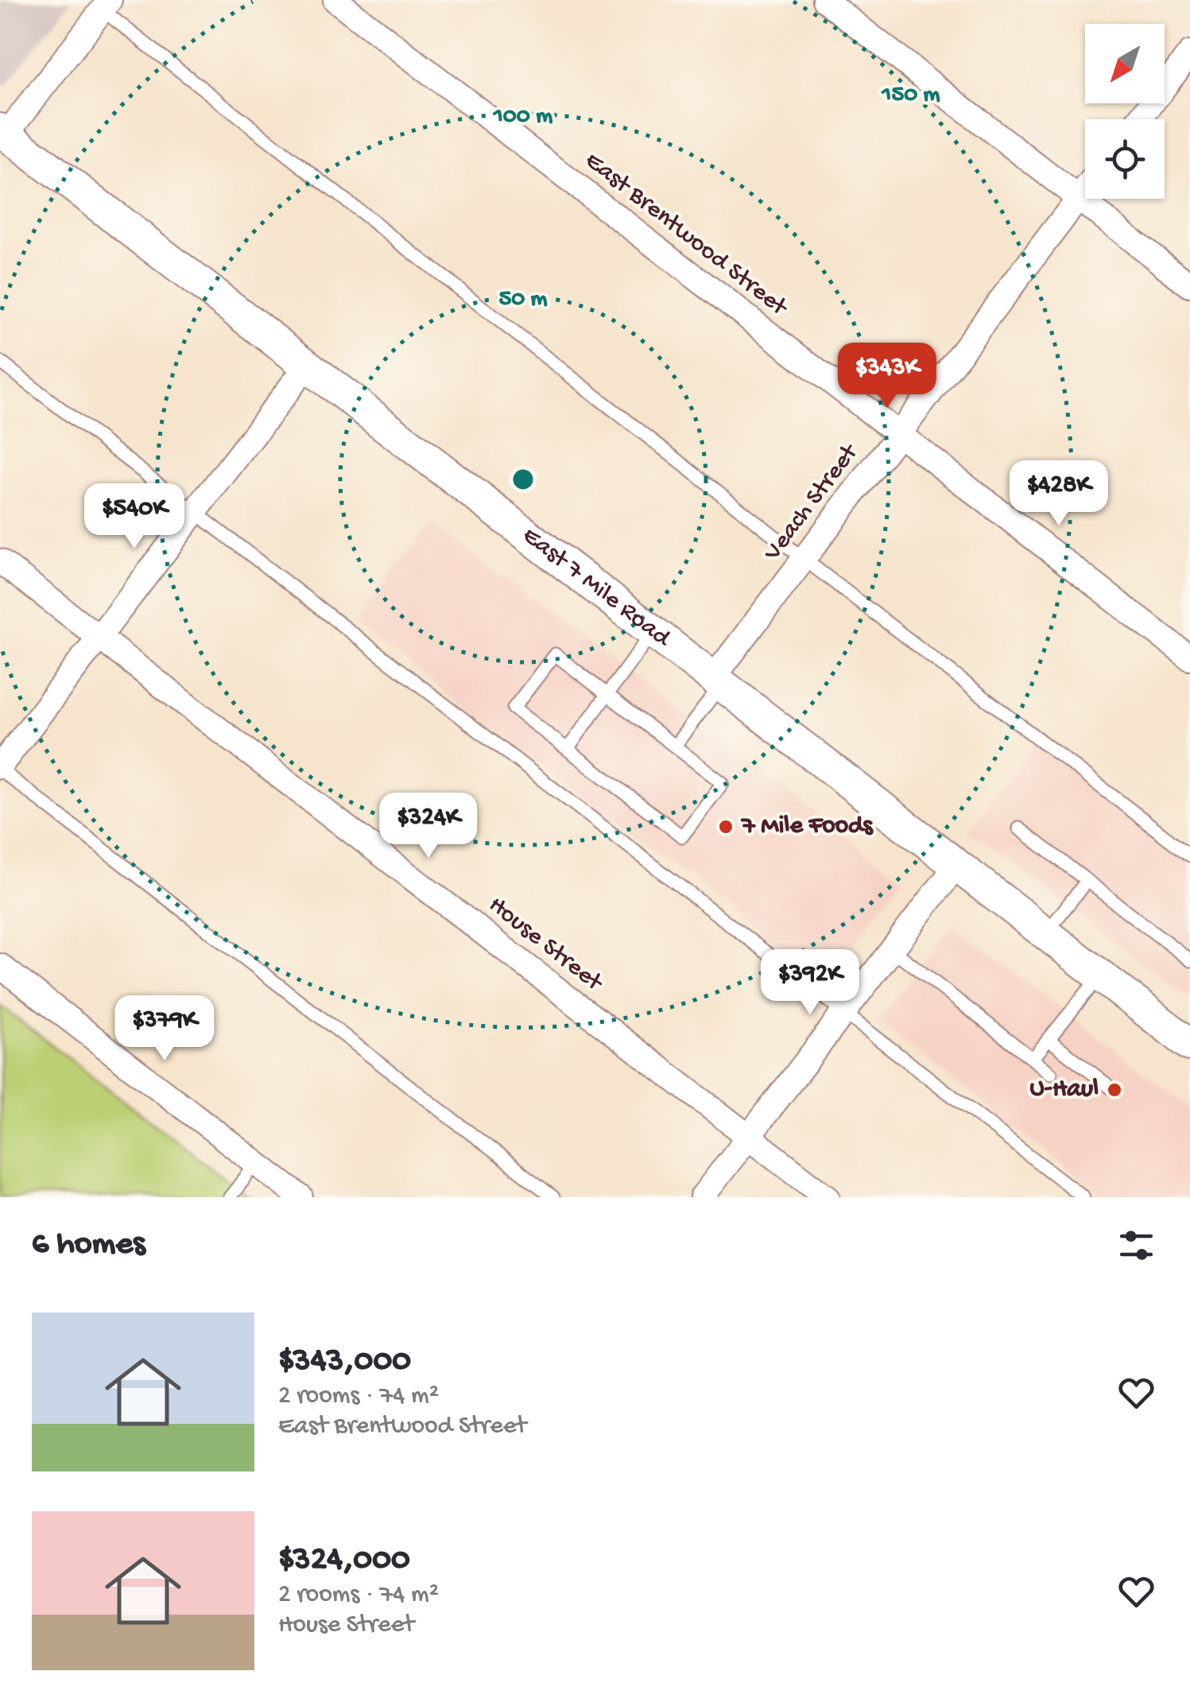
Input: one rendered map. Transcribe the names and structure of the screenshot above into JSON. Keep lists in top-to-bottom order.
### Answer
{
  "streets": {
    "street": [
      "East Brentwood Street",
      "Veach Street",
      "East 7 Mile Road",
      "House Street"
    ]
  },
  "crossings": [
    ["East Brentwood Street", "Veach Street"],
    ["Veach Street", "East 7 Mile Road"]
  ],
  "places": ["7 Mile Foods", "U-Haul"],
  "north": "bottom left",
  "page": {
    "price": [
      "$343K",
      "$428K",
      "$540K",
      "$324K",
      "$392K",
      "$379K"
    ],
    "heading": "6 homes",
    "list": [
      {
        "name": "$343,000",
        "note": "2 rooms · 74 m² · East Brentwood Street"
      },
      {
        "name": "$324,000",
        "note": "2 rooms · 74 m² · House Street"
      }
    ]
  },
  "rings": ["150 m", "100 m", "50 m"]
}
